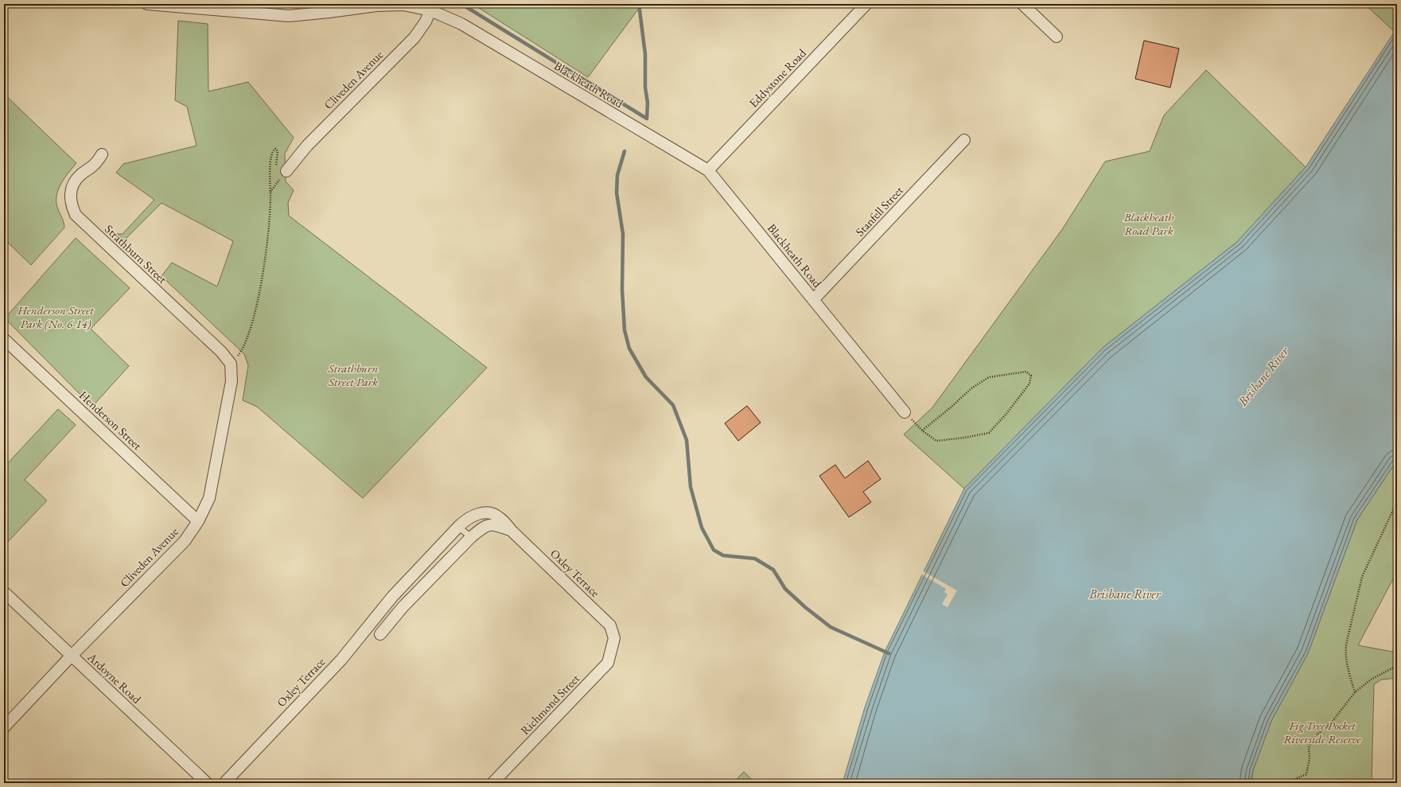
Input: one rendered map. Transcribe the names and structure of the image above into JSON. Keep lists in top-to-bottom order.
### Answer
{
  "streets": {
    "street": [
      "Eddystone Road",
      "Cliveden Avenue",
      "Blackheath Road",
      "Stanfell Street",
      "Strathburn Street",
      "Henderson Street",
      "Oxley Terrace",
      "Ardoyne Road",
      "Richmond Street"
    ]
  },
  "crossings": [
    ["Eddystone Road", "Blackheath Road"],
    ["Cliveden Avenue", "Blackheath Road"],
    ["Cliveden Avenue", "Strathburn Street"],
    ["Cliveden Avenue", "Henderson Street"],
    ["Cliveden Avenue", "Ardoyne Road"],
    ["Blackheath Road", "Stanfell Street"],
    ["Oxley Terrace", "Richmond Street"]
  ],
  "water": ["Brisbane River"],
  "parks": [
    "Blackheath Road Park",
    "Henderson Street Park (No. 6-14)",
    "Strathburn Street Park",
    "Fig Tree Pocket Riverside Reserve"
  ]
}
